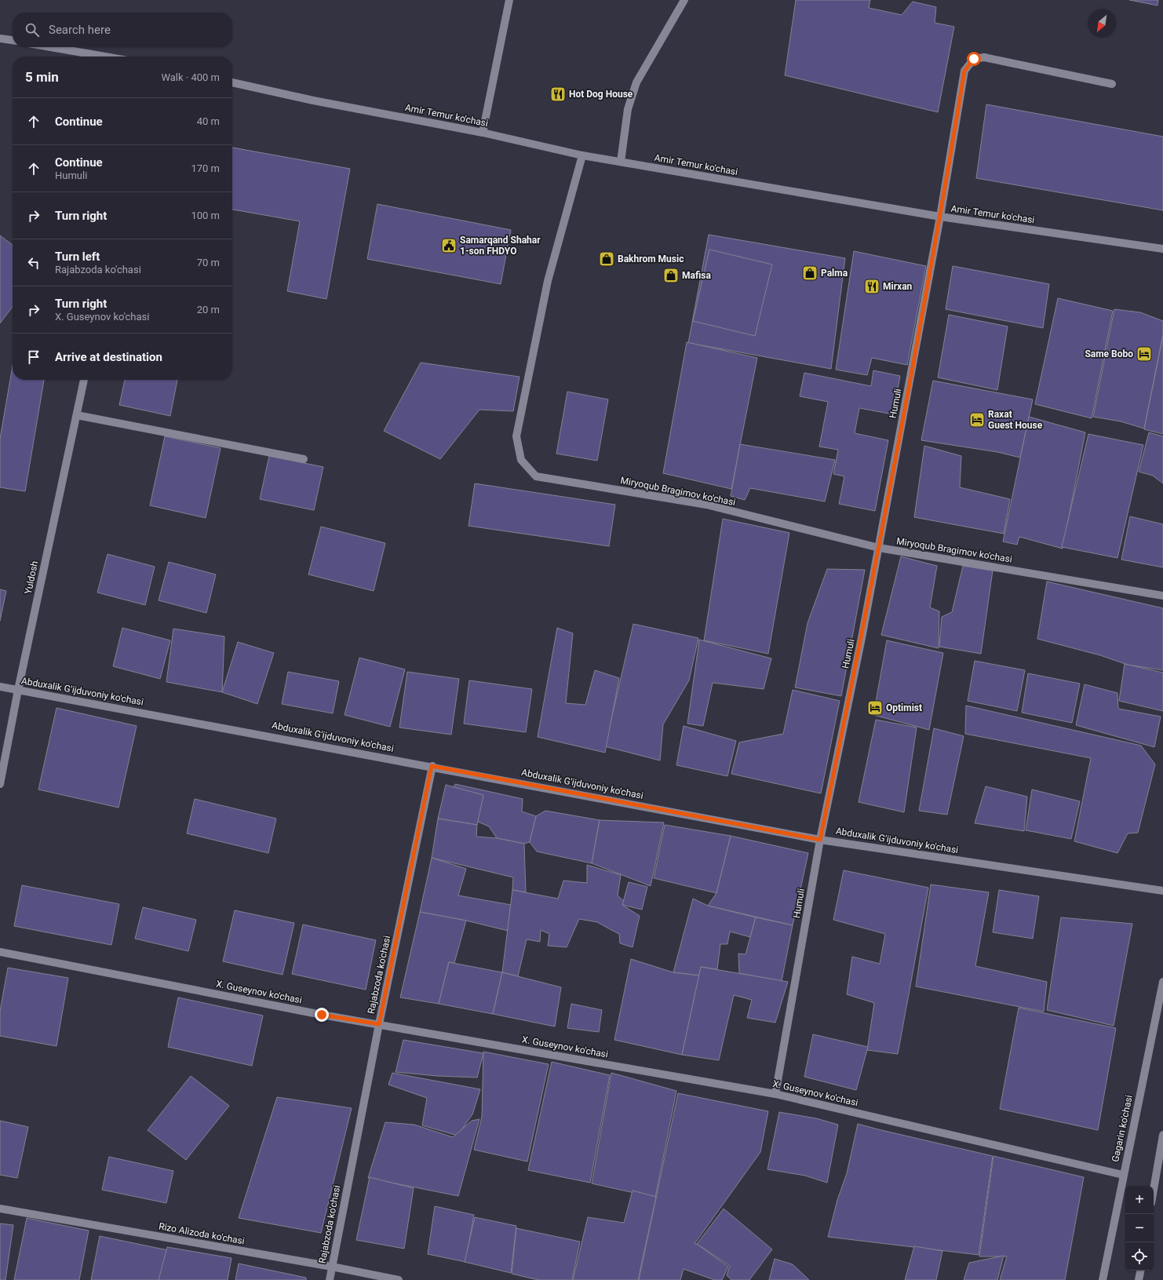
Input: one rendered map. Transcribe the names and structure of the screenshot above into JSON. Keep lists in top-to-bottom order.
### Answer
{
  "streets": {
    "street": [
      "Amir Temur ko'chasi",
      "Humuli",
      "Miryoqub Bragimov ko'chasi",
      "Yuldosh",
      "Abduxalik G'ijduvoniy ko'chasi",
      "Rajabzoda ko'chasi",
      "X. Guseynov ko'chasi",
      "Gagarin ko'chasi",
      "Rizo Alizoda ko'chasi"
    ]
  },
  "crossings": [
    ["Amir Temur ko'chasi", "Humuli"],
    ["Amir Temur ko'chasi", "Miryoqub Bragimov ko'chasi"],
    ["Humuli", "Miryoqub Bragimov ko'chasi"],
    ["Humuli", "Abduxalik G'ijduvoniy ko'chasi"],
    ["Humuli", "X. Guseynov ko'chasi"],
    ["Yuldosh", "Abduxalik G'ijduvoniy ko'chasi"],
    ["Abduxalik G'ijduvoniy ko'chasi", "Rajabzoda ko'chasi"],
    ["Rajabzoda ko'chasi", "X. Guseynov ko'chasi"],
    ["Rajabzoda ko'chasi", "Rizo Alizoda ko'chasi"],
    ["X. Guseynov ko'chasi", "Gagarin ko'chasi"]
  ],
  "places": {
    "restaurant": ["Hot Dog House", "Mirxan"],
    "public building": ["Samarqand Shahar 1-son FHDYO"],
    "shop": ["Bakhrom Music", "Palma", "Mafisa"],
    "hotel": ["Same Bobo", "Raxat Guest House", "Optimist"]
  },
  "north": "bottom left",
  "page": {
    "search": "Search here",
    "heading": ["5 min", "Walk · 400 m"],
    "list": [
      ["Continue", "40 m"],
      ["Continue", "Humuli", "170 m"],
      ["Turn right", "100 m"],
      ["Turn left", "Rajabzoda ko'chasi", "70 m"],
      ["Turn right", "X. Guseynov ko'chasi", "20 m"],
      "Arrive at destination"
    ],
    "map_buttons": ["+", "−"]
  }
}
